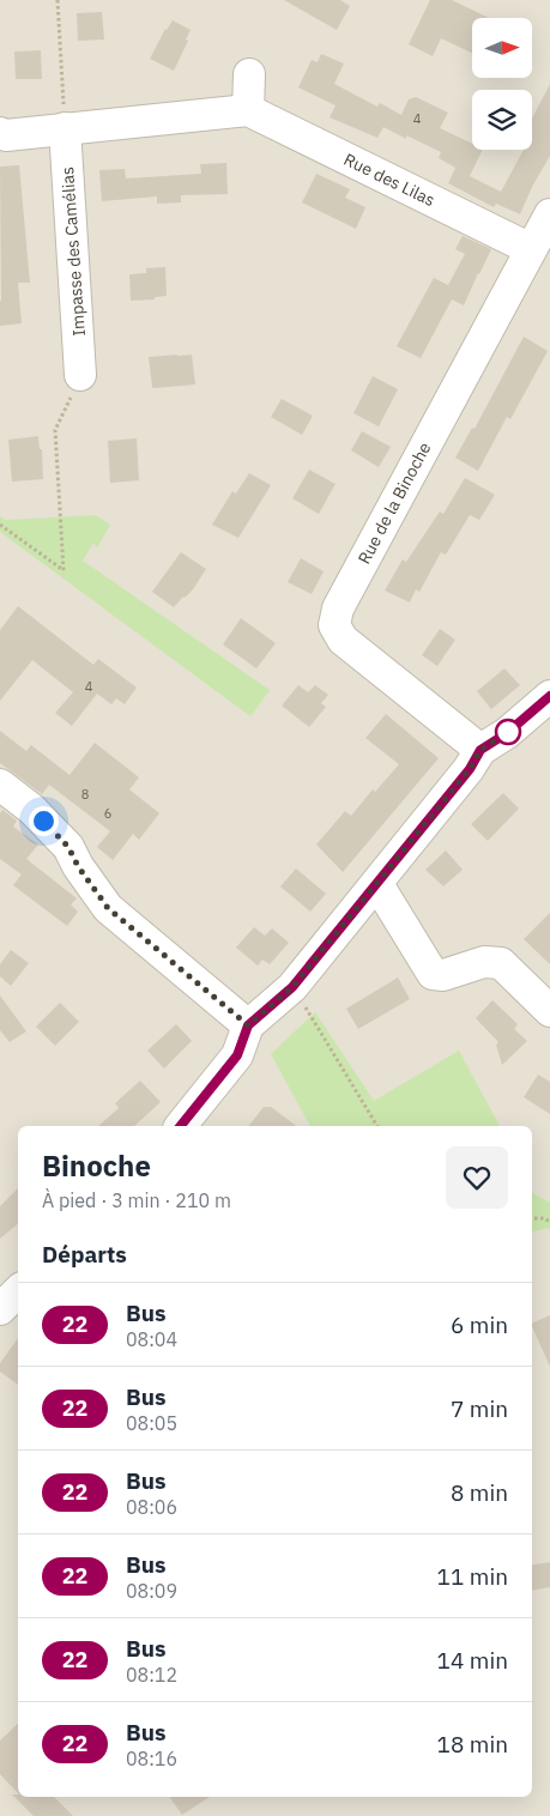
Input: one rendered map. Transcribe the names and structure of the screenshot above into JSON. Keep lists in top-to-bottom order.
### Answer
{
  "streets": {
    "street": ["Rue des Lilas", "Impasse des Camélias", "Rue de la Binoche"]
  },
  "crossings": [
    ["Rue des Lilas", "Rue de la Binoche"]
  ],
  "lines": ["bus line 22"],
  "house_numbers": [
    "4",
    "4",
    "8",
    "6"
  ],
  "north": "right",
  "page": {
    "heading": [
      ["Binoche", "À pied · 3 min · 210 m"],
      "Départs"
    ],
    "list": [
      {
        "mark": "22",
        "name": "Bus",
        "note": "08:04",
        "value": "6 min"
      },
      {
        "mark": "22",
        "name": "Bus",
        "note": "08:05",
        "value": "7 min"
      },
      {
        "mark": "22",
        "name": "Bus",
        "note": "08:06",
        "value": "8 min"
      },
      {
        "mark": "22",
        "name": "Bus",
        "note": "08:09",
        "value": "11 min"
      },
      {
        "mark": "22",
        "name": "Bus",
        "note": "08:12",
        "value": "14 min"
      },
      {
        "mark": "22",
        "name": "Bus",
        "note": "08:16",
        "value": "18 min"
      }
    ]
  }
}
